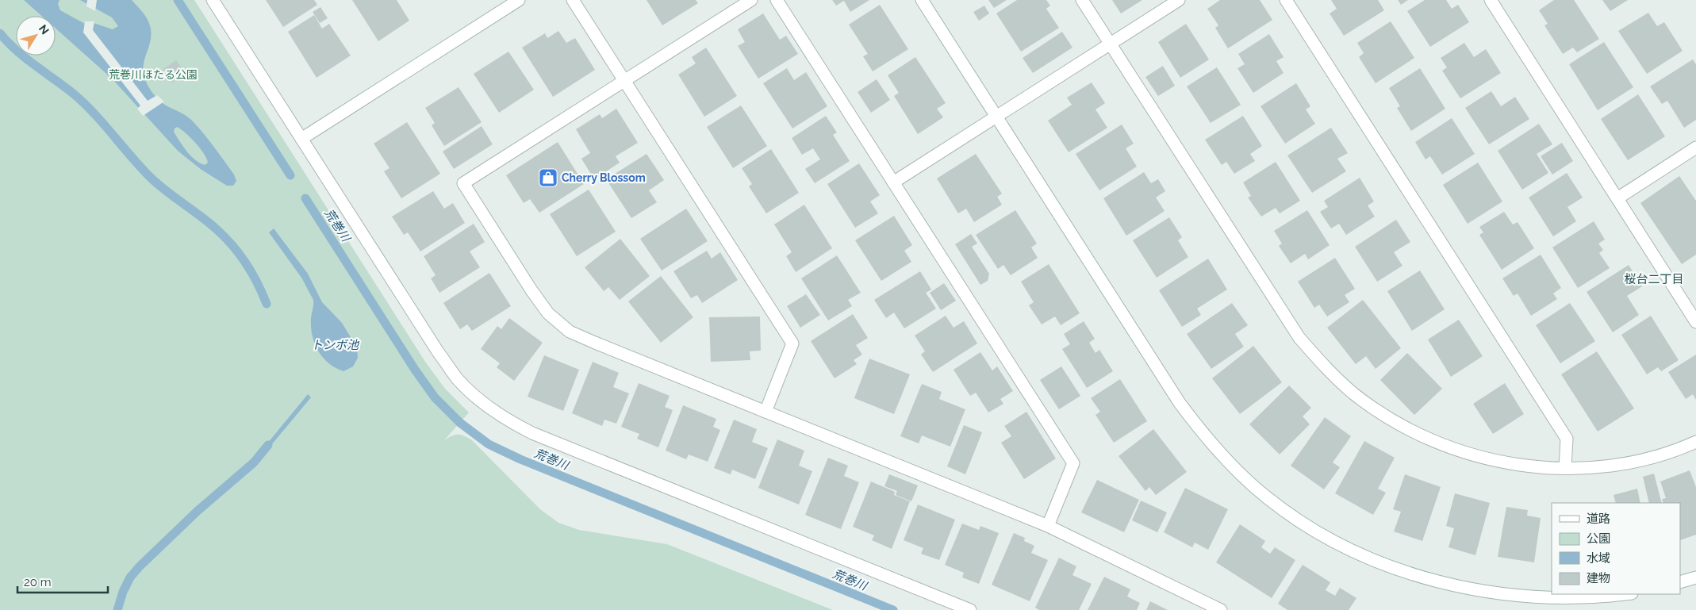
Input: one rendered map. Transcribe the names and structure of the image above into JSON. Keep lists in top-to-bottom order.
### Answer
{
  "districts": ["桜台二丁目"],
  "water": ["荒巻川", "トンボ池"],
  "parks": ["荒巻川ほたる公園"],
  "places": {
    "shop": ["Cherry Blossom"]
  },
  "legend": [
    "道路",
    "公園",
    "水域",
    "建物"
  ],
  "scale_bar": "20 m",
  "north": "top right"
}
